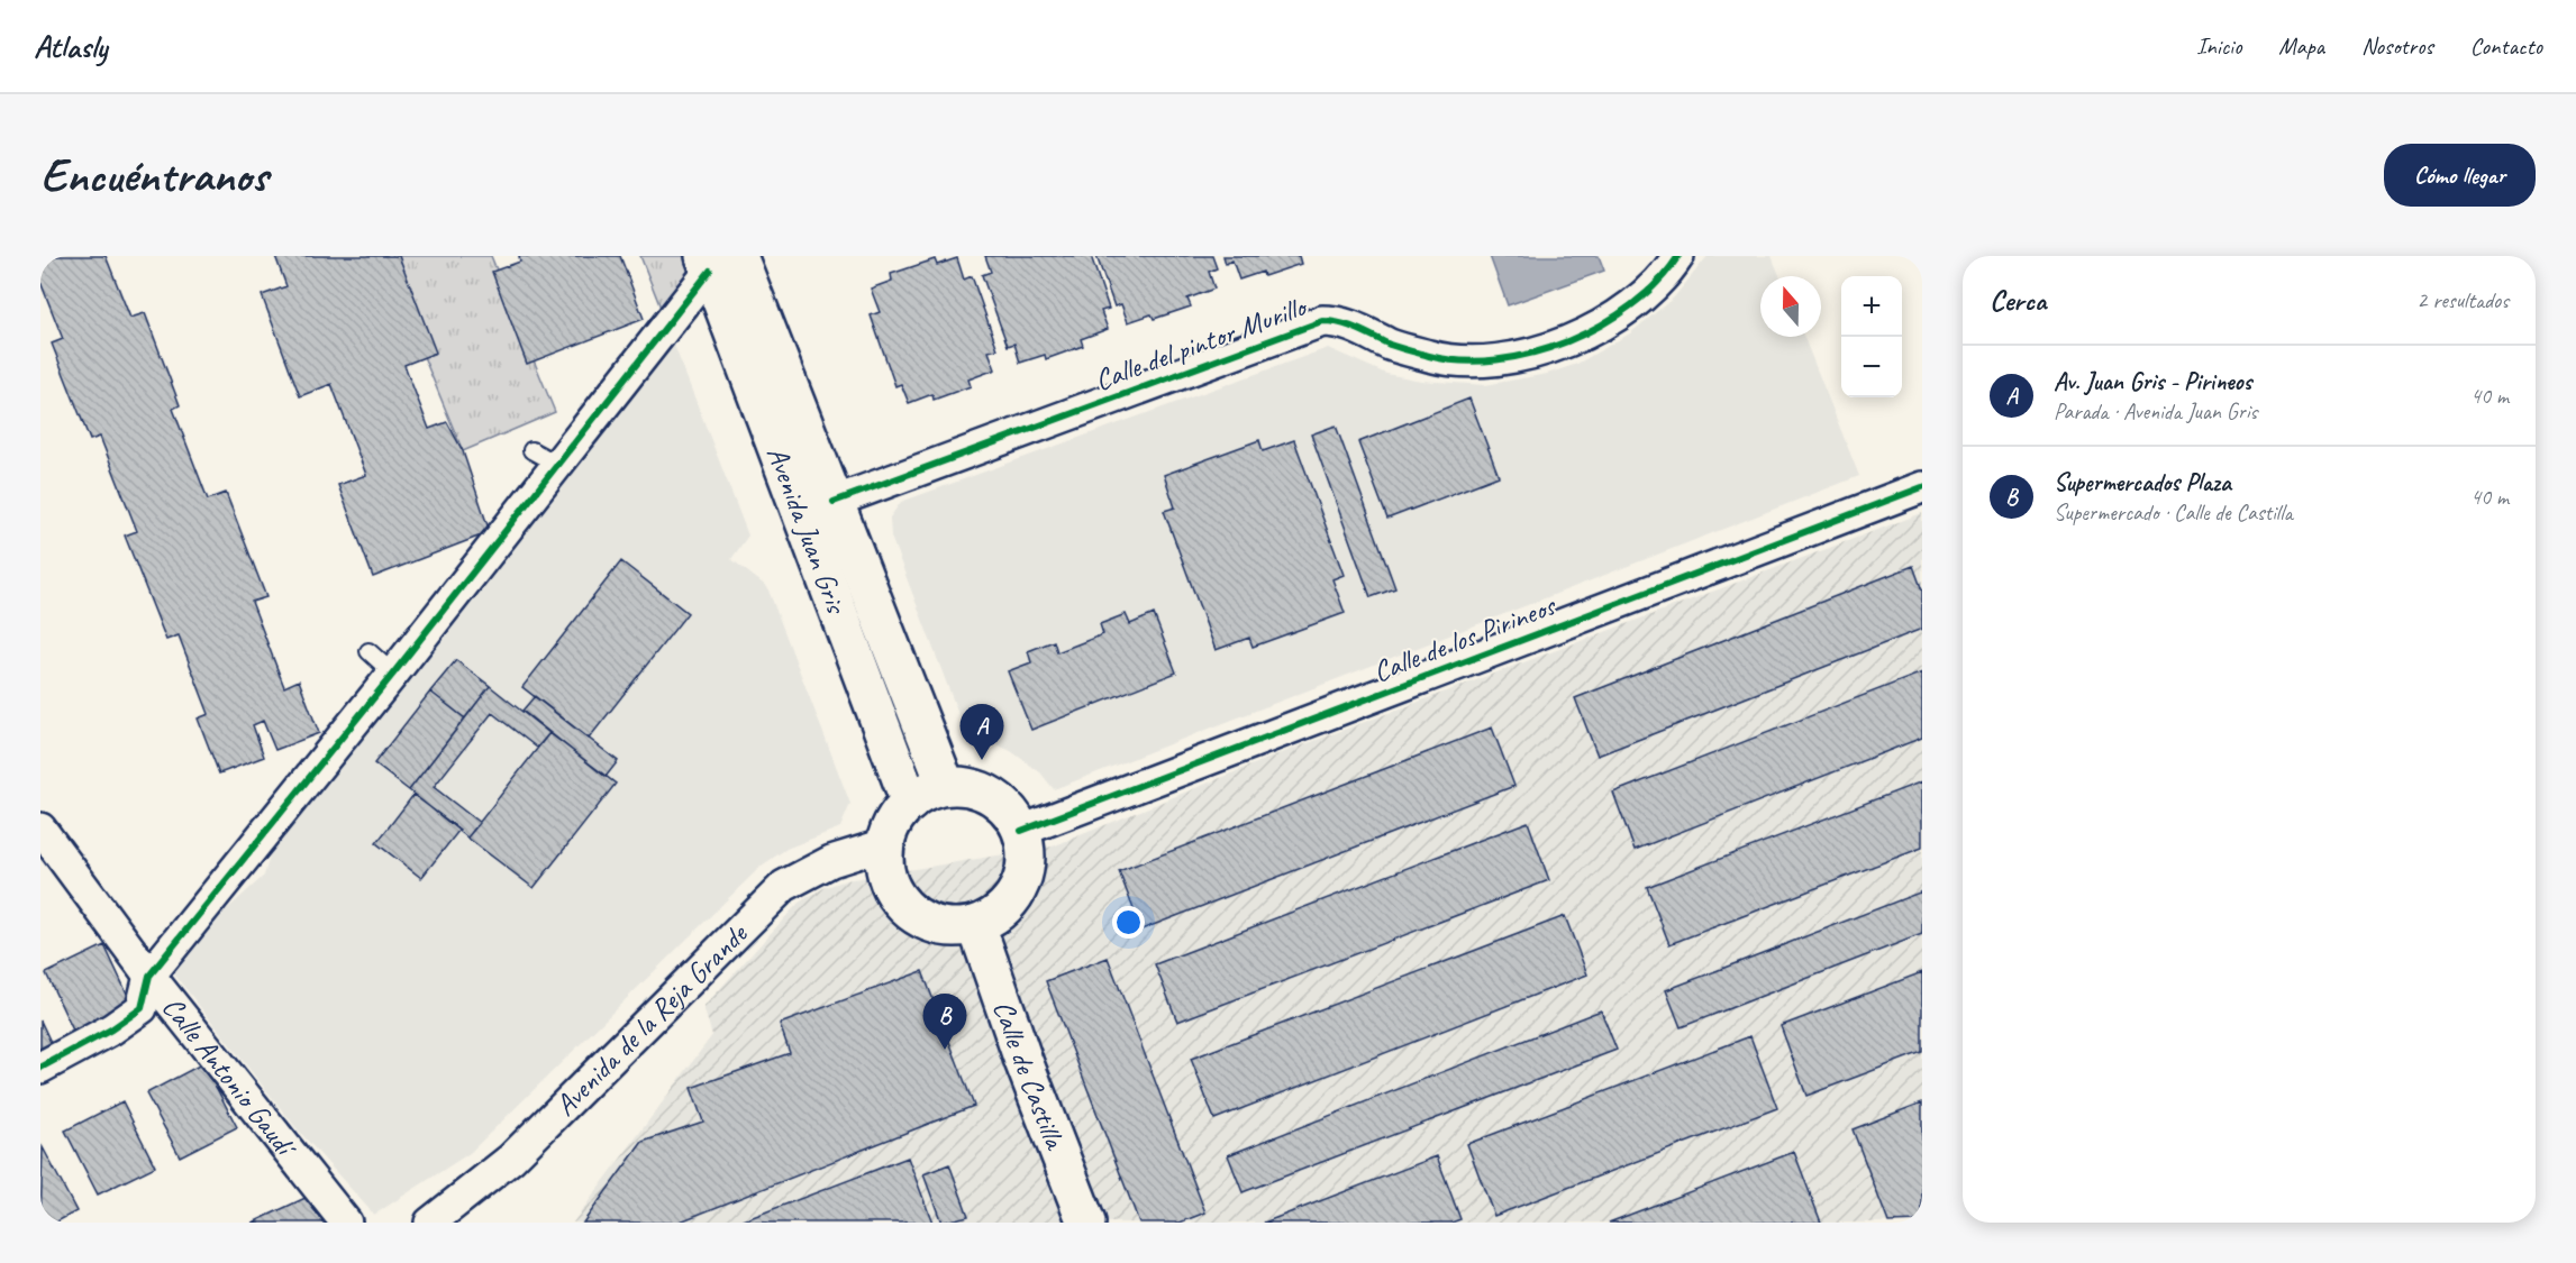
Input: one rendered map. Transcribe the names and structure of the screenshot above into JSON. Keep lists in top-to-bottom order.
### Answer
{
  "streets": {
    "street": [
      "Calle del pintor Murillo",
      "Avenida Juan Gris",
      "Calle de los Pirineos",
      "Avenida de la Reja Grande",
      "Calle de Castilla",
      "Calle Antonio Gaudí"
    ]
  },
  "crossings": [
    ["Calle del pintor Murillo", "Avenida Juan Gris"],
    ["Avenida Juan Gris", "Calle de los Pirineos"],
    ["Avenida Juan Gris", "Avenida de la Reja Grande"],
    ["Avenida Juan Gris", "Calle de Castilla"],
    ["Calle de los Pirineos", "Avenida de la Reja Grande"],
    ["Calle de los Pirineos", "Calle de Castilla"],
    ["Avenida de la Reja Grande", "Calle de Castilla"]
  ],
  "north": "top",
  "page": {
    "header": "Atlasly",
    "nav": [
      "Inicio",
      "Mapa",
      "Nosotros",
      "Contacto"
    ],
    "buttons": "Cómo llegar",
    "title": "Encuéntranos",
    "heading": ["Cerca", "2 resultados"],
    "map_buttons": ["+", "−"],
    "list": [
      {
        "mark": "A",
        "name": "Av. Juan Gris - Pirineos",
        "note": "Parada · Avenida Juan Gris",
        "value": "40 m"
      },
      {
        "mark": "B",
        "name": "Supermercados Plaza",
        "note": "Supermercado · Calle de Castilla",
        "value": "40 m"
      }
    ],
    "pins": ["A", "B"]
  }
}
